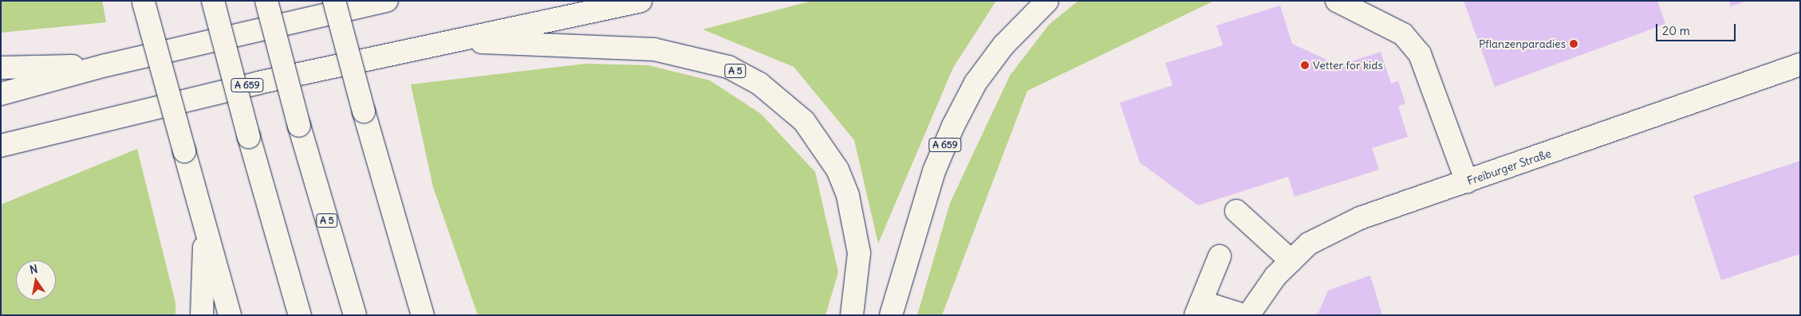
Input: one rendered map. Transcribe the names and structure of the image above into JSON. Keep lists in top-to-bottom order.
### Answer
{
  "streets": {
    "main road": ["A 5", "A 659", "Freiburger Straße"]
  },
  "crossings": [
    ["A 5", "A 659"]
  ],
  "places": ["Pflanzenparadies", "Vetter for kids"],
  "scale_bar": "20 m",
  "north": "top"
}
